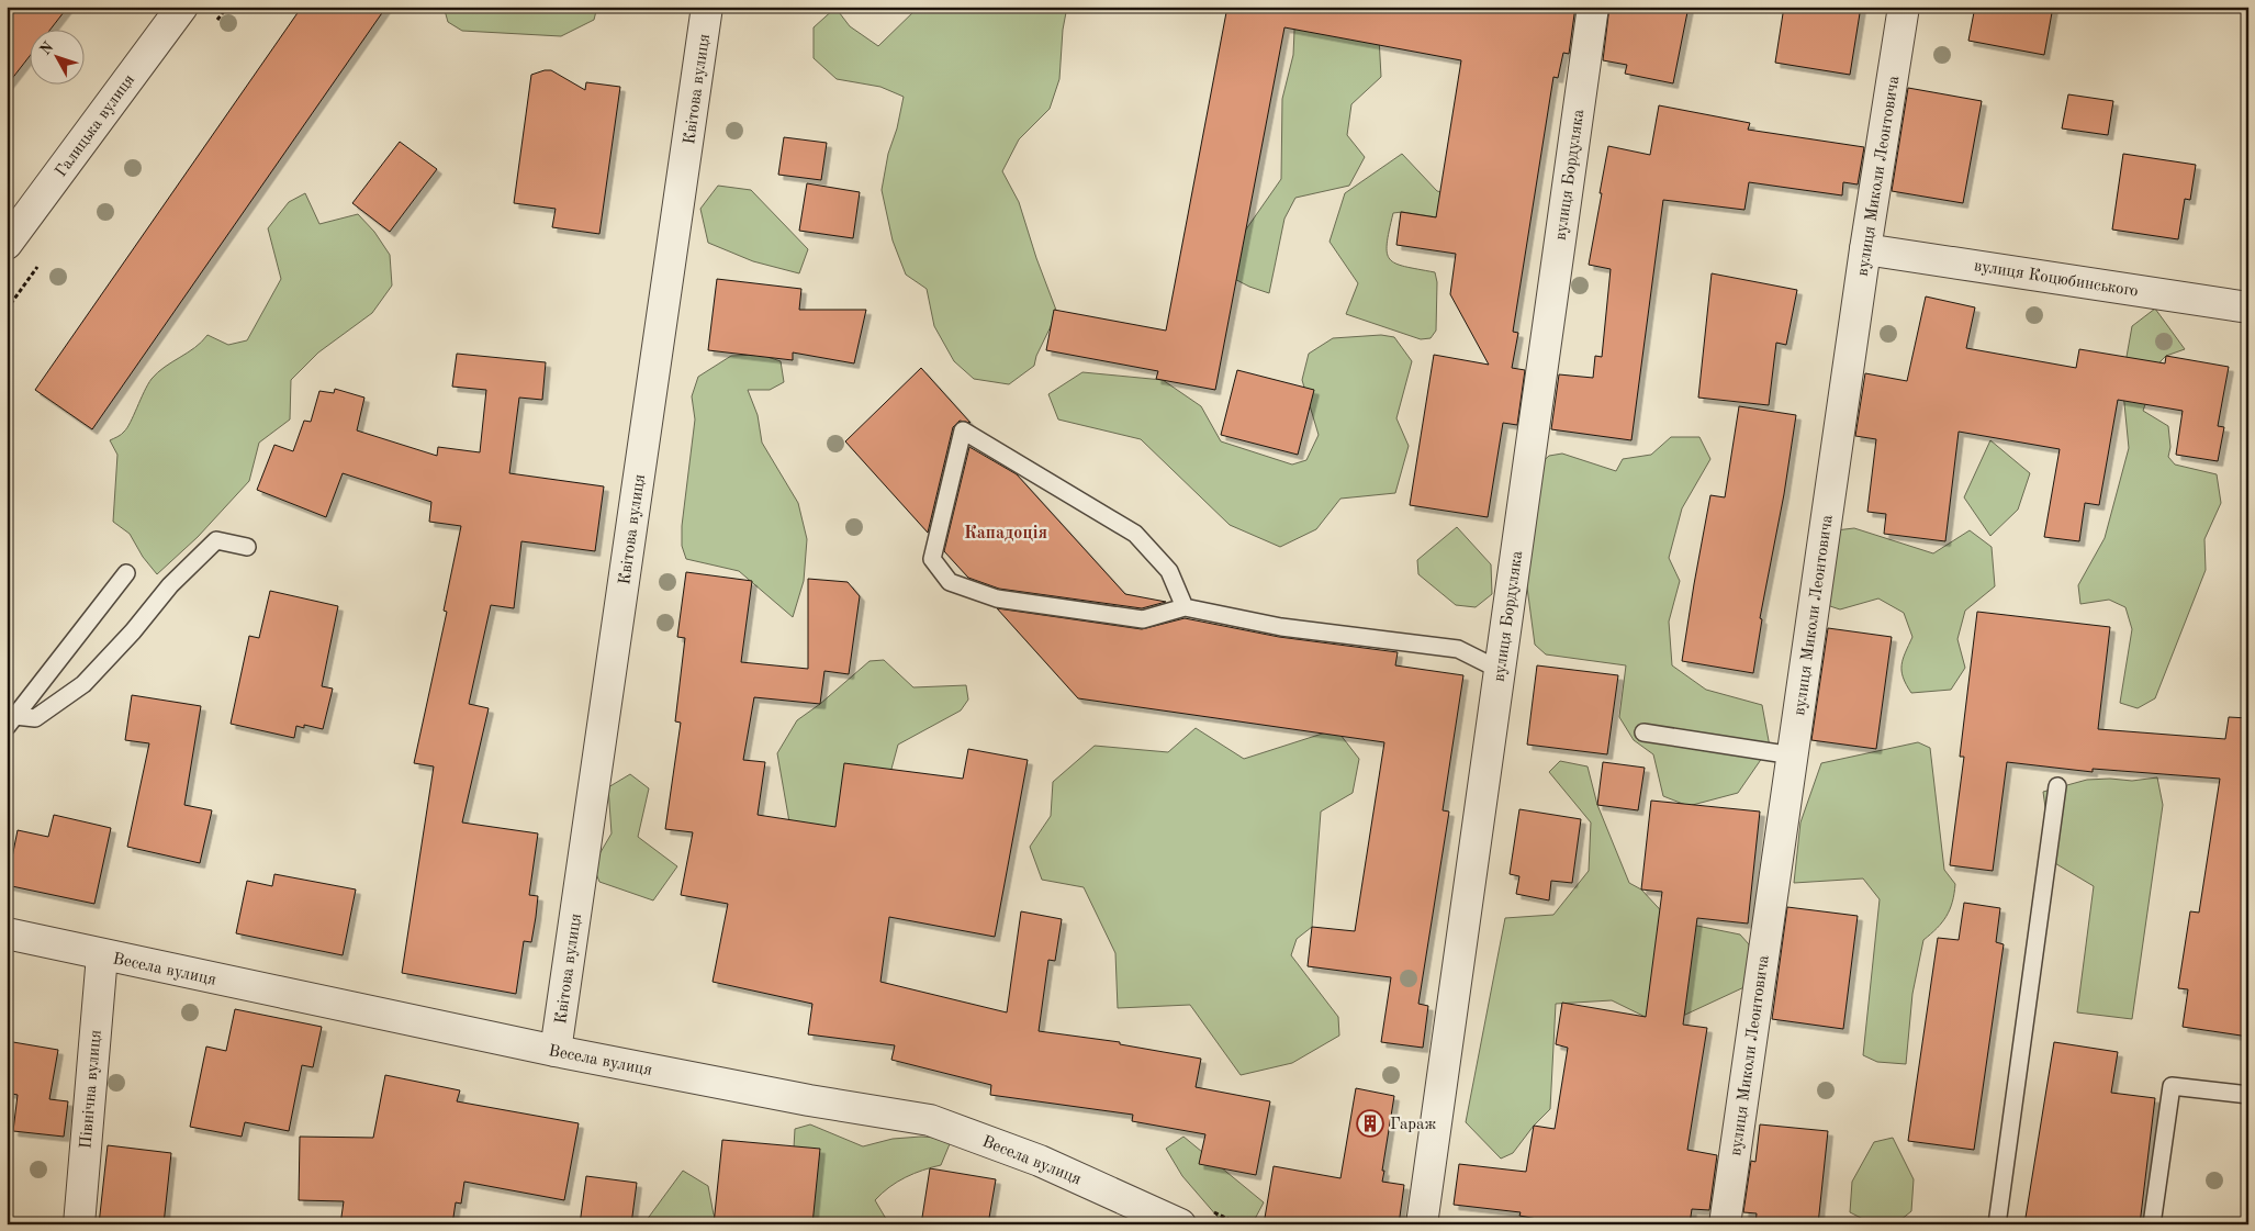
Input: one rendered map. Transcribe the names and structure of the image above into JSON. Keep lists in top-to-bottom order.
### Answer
{
  "streets": {
    "street": [
      "Квітова вулиця",
      "Галицька вулиця",
      "вулиця Бордуляка",
      "вулиця Миколи Леонтовича",
      "вулиця Коцюбинського",
      "Весела вулиця",
      "Північна вулиця"
    ]
  },
  "crossings": [
    ["Квітова вулиця", "Весела вулиця"],
    ["вулиця Миколи Леонтовича", "вулиця Коцюбинського"],
    ["Весела вулиця", "Північна вулиця"]
  ],
  "districts": ["Кападоція"],
  "places": {
    "building": ["Гараж"]
  },
  "north": "top left"
}
